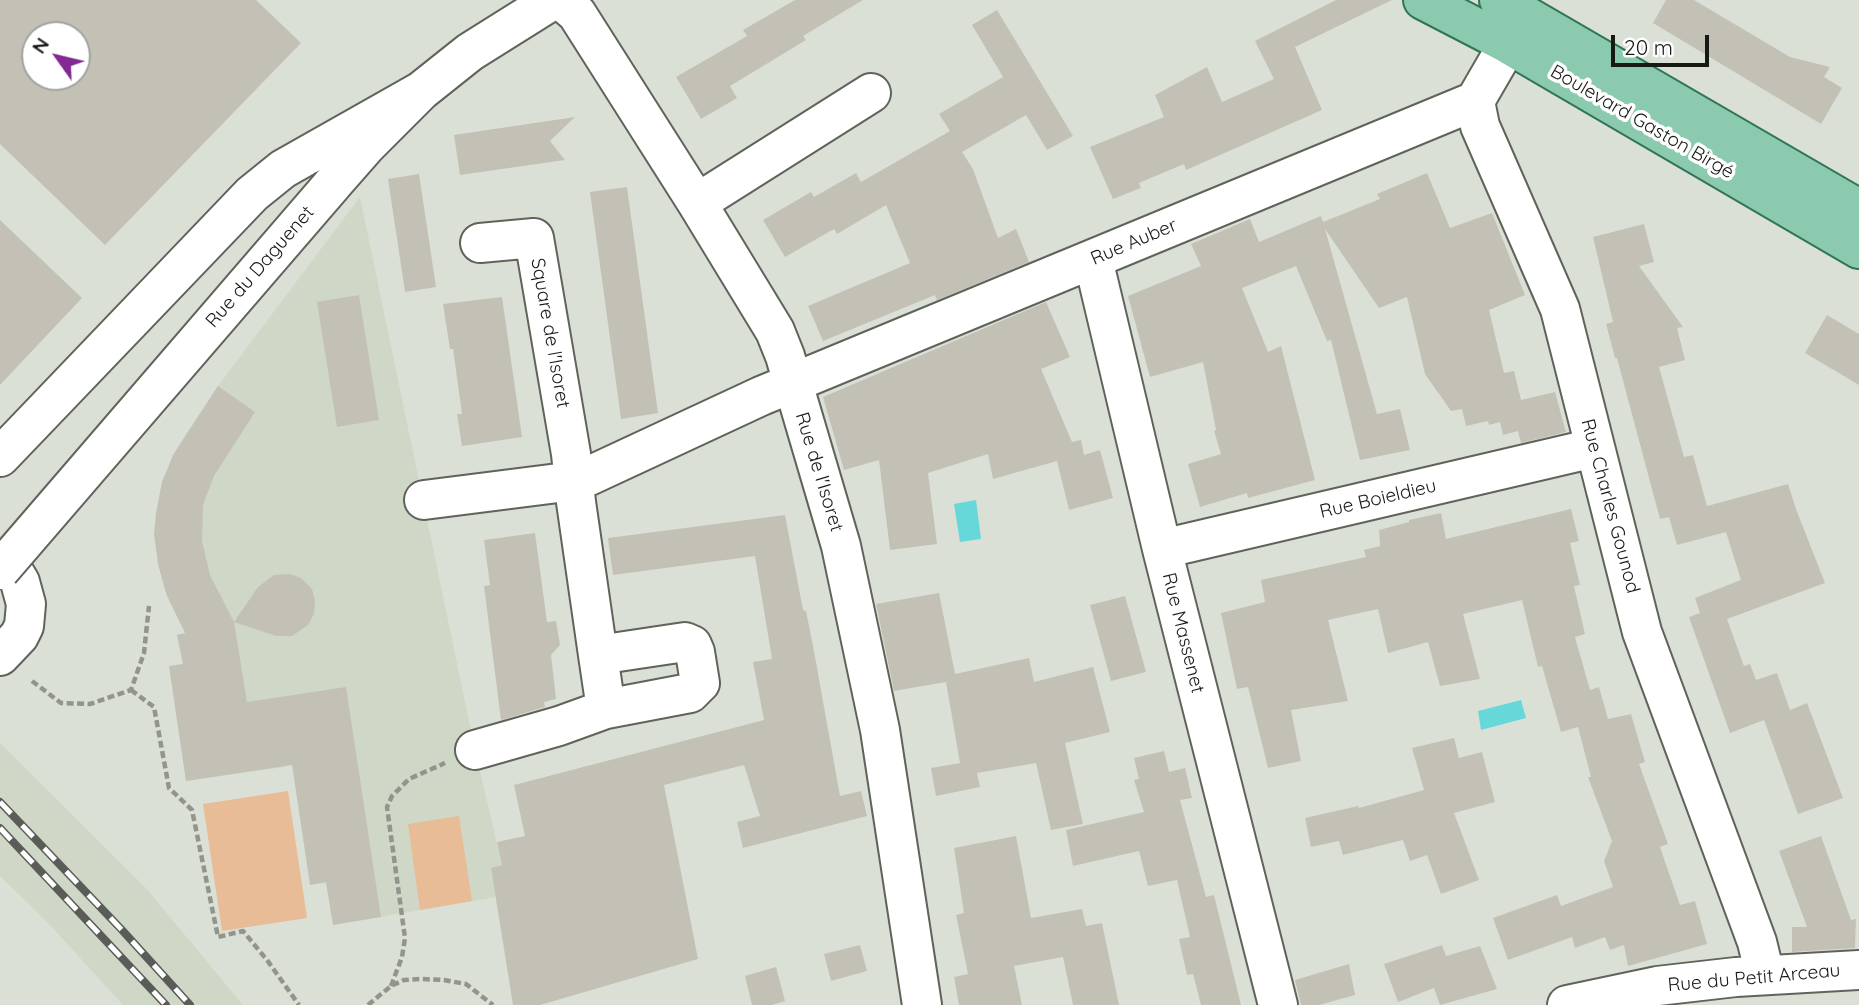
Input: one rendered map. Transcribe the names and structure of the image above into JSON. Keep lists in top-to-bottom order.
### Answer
{
  "streets": {
    "main road": ["Boulevard Gaston Birgé"],
    "street": [
      "Rue Auber",
      "Rue du Daguenet",
      "Square de l'Isoret",
      "Rue de l'Isoret",
      "Rue Boieldieu",
      "Rue Charles Gounod",
      "Rue Massenet",
      "Rue du Petit Arceau"
    ]
  },
  "crossings": [
    ["Rue Auber", "Rue de l'Isoret"],
    ["Rue Auber", "Rue Charles Gounod"],
    ["Rue Auber", "Rue Massenet"],
    ["Rue Boieldieu", "Rue Charles Gounod"],
    ["Rue Boieldieu", "Rue Massenet"],
    ["Rue Charles Gounod", "Rue du Petit Arceau"]
  ],
  "scale_bar": "20 m",
  "north": "top left"
}
